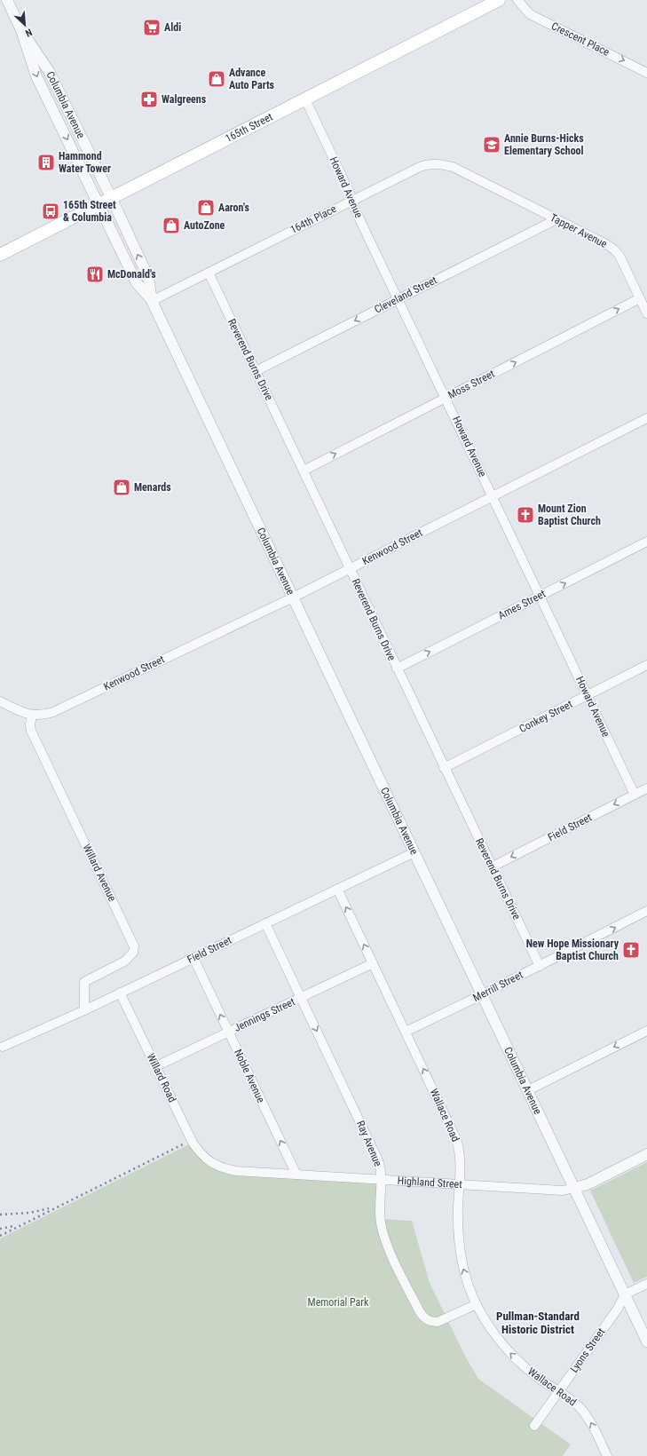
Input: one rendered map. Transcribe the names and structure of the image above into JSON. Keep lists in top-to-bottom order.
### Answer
{
  "streets": {
    "main road": ["165th Street"],
    "street": [
      "Crescent Place",
      "Columbia Avenue",
      "Howard Avenue",
      "164th Place",
      "Tapper Avenue",
      "Cleveland Street",
      "Reverend Burns Drive",
      "Moss Street",
      "Kenwood Street",
      "Ames Street",
      "Conkey Street",
      "Field Street",
      "Willard Avenue",
      "Merrill Street",
      "Jennings Street",
      "Noble Avenue",
      "Willard Road",
      "Wallace Road",
      "Ray Avenue",
      "Highland Street",
      "Lyons Street"
    ]
  },
  "crossings": [
    ["Columbia Avenue", "165th Street"],
    ["Columbia Avenue", "164th Place"],
    ["Columbia Avenue", "Kenwood Street"],
    ["Columbia Avenue", "Field Street"],
    ["Columbia Avenue", "Merrill Street"],
    ["Columbia Avenue", "Highland Street"],
    ["Columbia Avenue", "Lyons Street"],
    ["165th Street", "Howard Avenue"],
    ["Howard Avenue", "164th Place"],
    ["Howard Avenue", "Cleveland Street"],
    ["Howard Avenue", "Moss Street"],
    ["Howard Avenue", "Kenwood Street"],
    ["Howard Avenue", "Ames Street"],
    ["Howard Avenue", "Conkey Street"],
    ["Howard Avenue", "Field Street"],
    ["164th Place", "Tapper Avenue"],
    ["164th Place", "Reverend Burns Drive"],
    ["Tapper Avenue", "Cleveland Street"],
    ["Tapper Avenue", "Moss Street"],
    ["Cleveland Street", "Reverend Burns Drive"],
    ["Reverend Burns Drive", "Moss Street"],
    ["Reverend Burns Drive", "Kenwood Street"],
    ["Reverend Burns Drive", "Ames Street"],
    ["Reverend Burns Drive", "Conkey Street"],
    ["Reverend Burns Drive", "Field Street"],
    ["Reverend Burns Drive", "Merrill Street"],
    ["Kenwood Street", "Willard Avenue"],
    ["Field Street", "Willard Avenue"],
    ["Field Street", "Noble Avenue"],
    ["Field Street", "Willard Road"],
    ["Field Street", "Wallace Road"],
    ["Field Street", "Ray Avenue"],
    ["Merrill Street", "Wallace Road"],
    ["Jennings Street", "Noble Avenue"],
    ["Jennings Street", "Willard Road"],
    ["Jennings Street", "Wallace Road"],
    ["Jennings Street", "Ray Avenue"],
    ["Noble Avenue", "Highland Street"],
    ["Willard Road", "Highland Street"],
    ["Wallace Road", "Ray Avenue"],
    ["Wallace Road", "Highland Street"],
    ["Wallace Road", "Lyons Street"],
    ["Ray Avenue", "Highland Street"]
  ],
  "one_way": [
    "Crescent Place",
    "Cleveland Street",
    "Moss Street",
    "Ames Street",
    "Merrill Street",
    "Noble Avenue",
    "Wallace Road",
    "Ray Avenue"
  ],
  "districts": ["Pullman-Standard Historic District"],
  "parks": ["Memorial Park"],
  "places": {
    "supermarket": ["Aldi"],
    "shop": [
      "Advance Auto Parts",
      "Aaron's",
      "AutoZone",
      "Menards"
    ],
    "pharmacy": ["Walgreens"],
    "school or university": ["Annie Burns-Hicks Elementary School"],
    "building": ["Hammond Water Tower"],
    "bus stop": ["165th Street & Columbia"],
    "restaurant": ["McDonald's"],
    "church": ["Mount Zion Baptist Church", "New Hope Missionary Baptist Church"]
  },
  "north": "bottom right"
}
